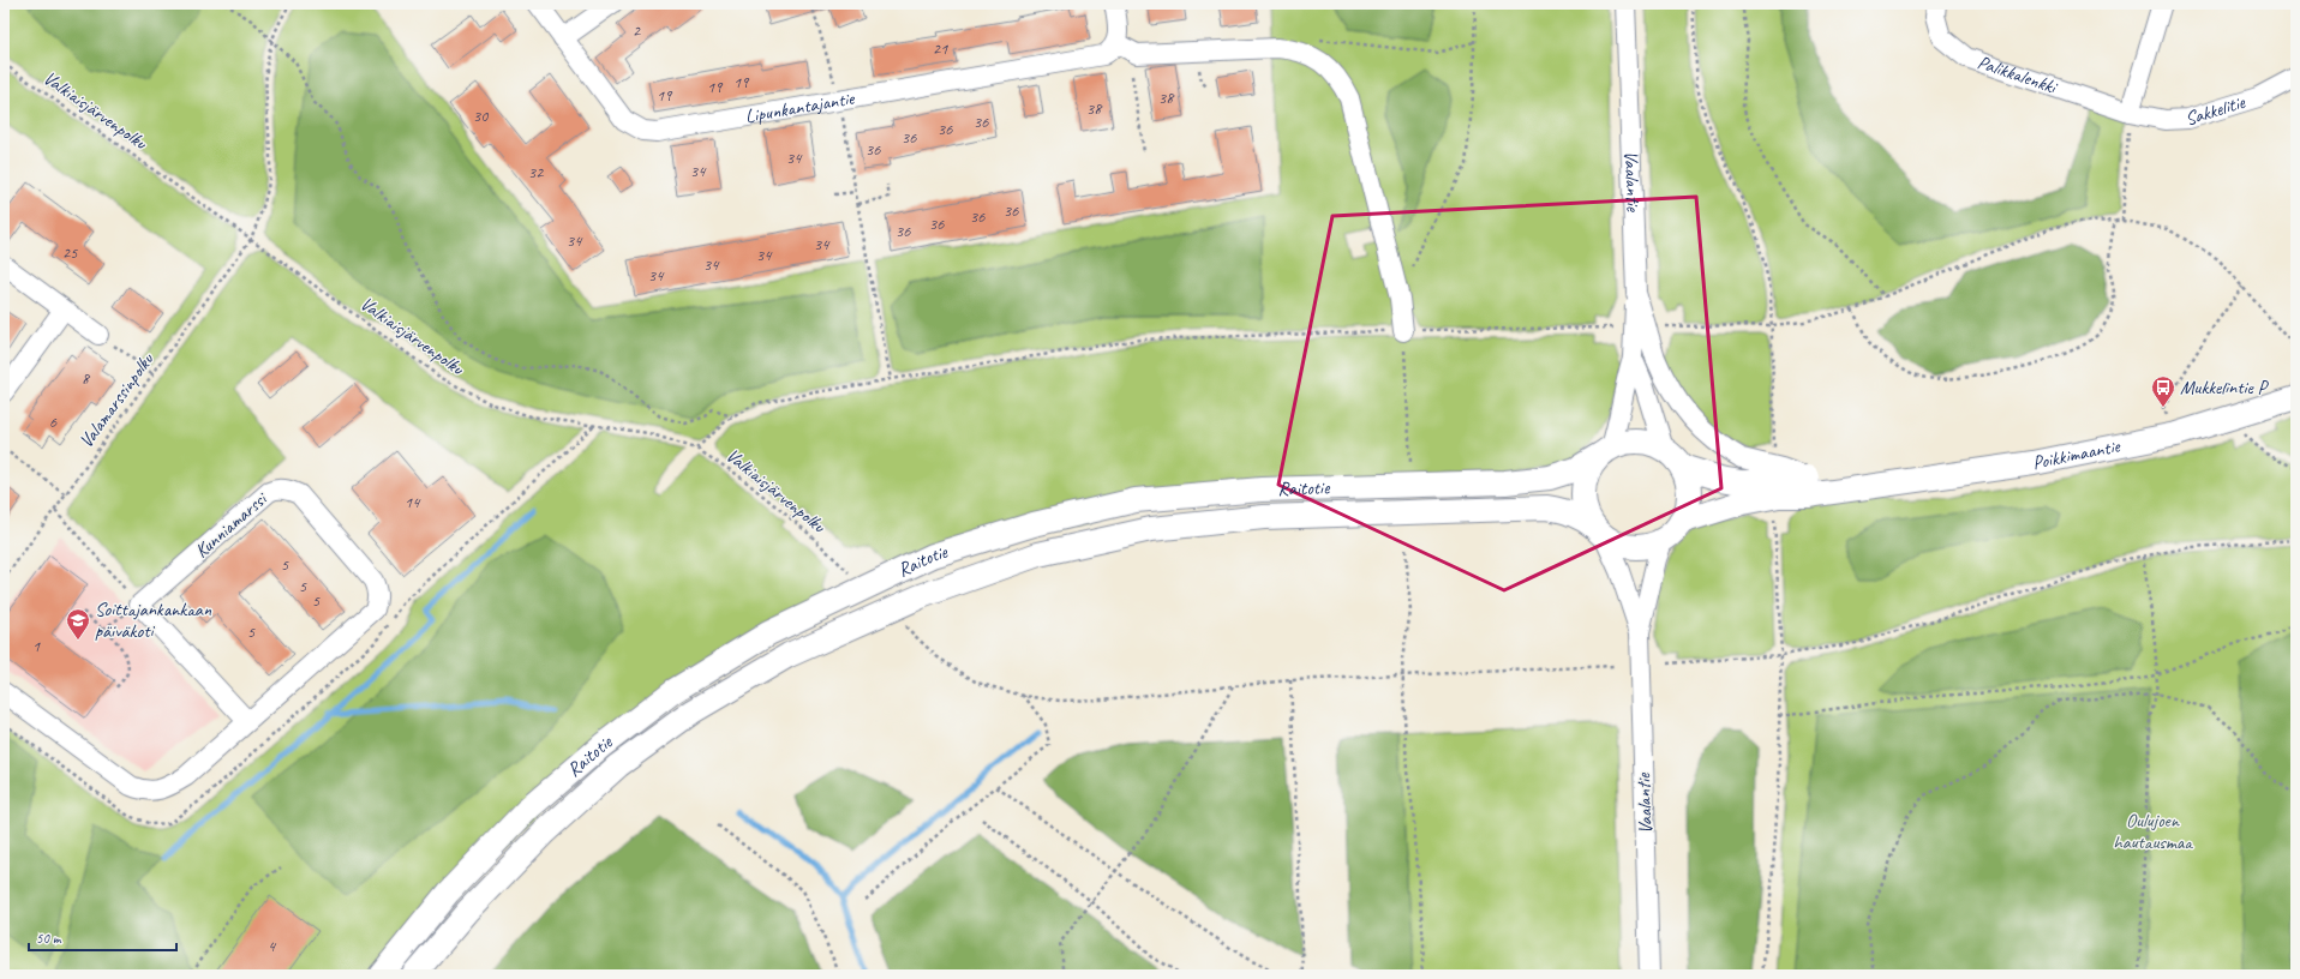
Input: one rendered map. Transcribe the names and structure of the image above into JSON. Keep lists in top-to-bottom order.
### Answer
{
  "streets": {
    "main road": ["Poikkimaantie", "Raitotie"],
    "street": [
      "Palikkalenkki",
      "Lipunkantajantie",
      "Sakkelitie",
      "Vaalantie",
      "Kunniamarssi"
    ],
    "path": ["Valkiaisjärvenpolku", "Valamarssinpolku"]
  },
  "crossings": [
    ["Palikkalenkki", "Sakkelitie"],
    ["Valkiaisjärvenpolku", "Valamarssinpolku"],
    ["Vaalantie", "Poikkimaantie"],
    ["Vaalantie", "Raitotie"],
    ["Poikkimaantie", "Raitotie"]
  ],
  "parks": ["Oulujoen hautausmaa"],
  "places": {
    "bus stop": ["Mukkelintie P"],
    "school or university": ["Soittajankankaan päiväkoti"]
  },
  "house_numbers": [
    "2",
    "21",
    "19",
    "19",
    "19",
    "38",
    "38",
    "30",
    "36",
    "36",
    "36",
    "36",
    "34",
    "34",
    "32",
    "36",
    "36",
    "36",
    "36",
    "34",
    "34",
    "25",
    "34",
    "34",
    "34",
    "8",
    "6",
    "14",
    "5",
    "5",
    "5",
    "5",
    "1",
    "4"
  ],
  "scale_bar": "50 m"
}
